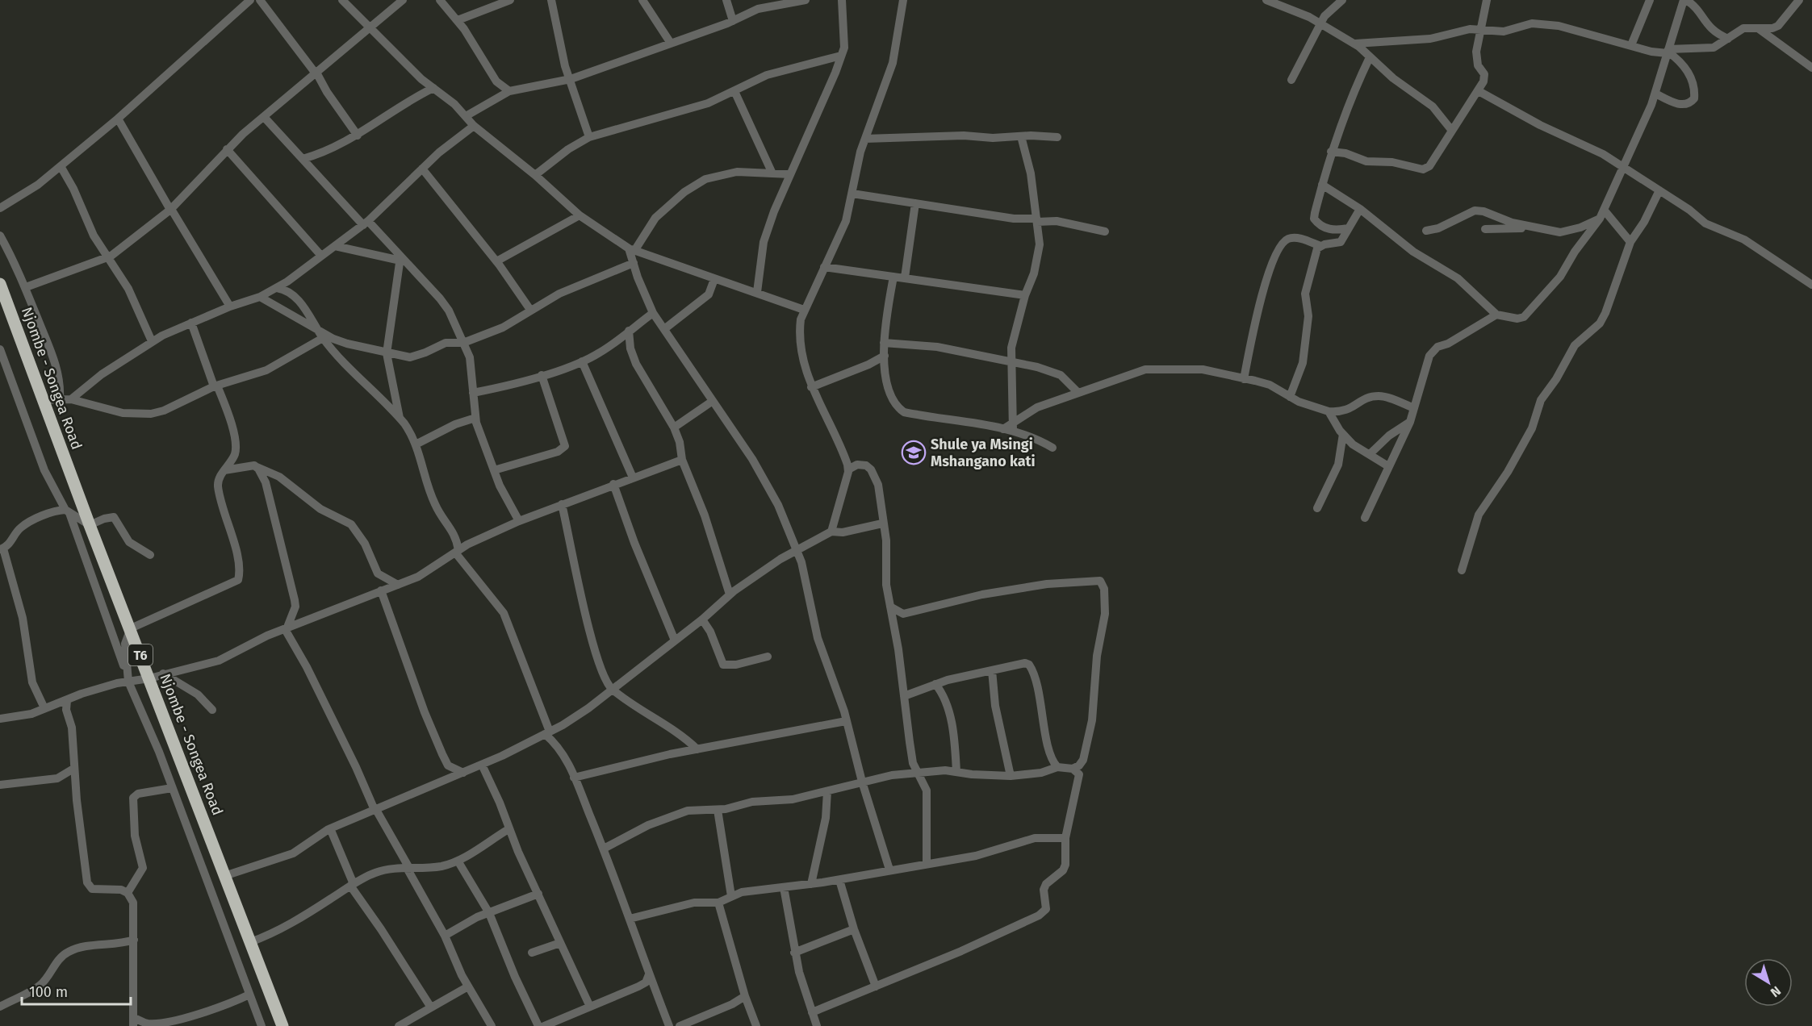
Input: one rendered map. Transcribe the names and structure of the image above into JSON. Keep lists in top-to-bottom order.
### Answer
{
  "streets": {
    "highway": ["Njombe - Songea Road", "T6"]
  },
  "places": {
    "school or university": ["Shule ya Msingi Mshangano kati"]
  },
  "scale_bar": "100 m",
  "north": "bottom right"
}
